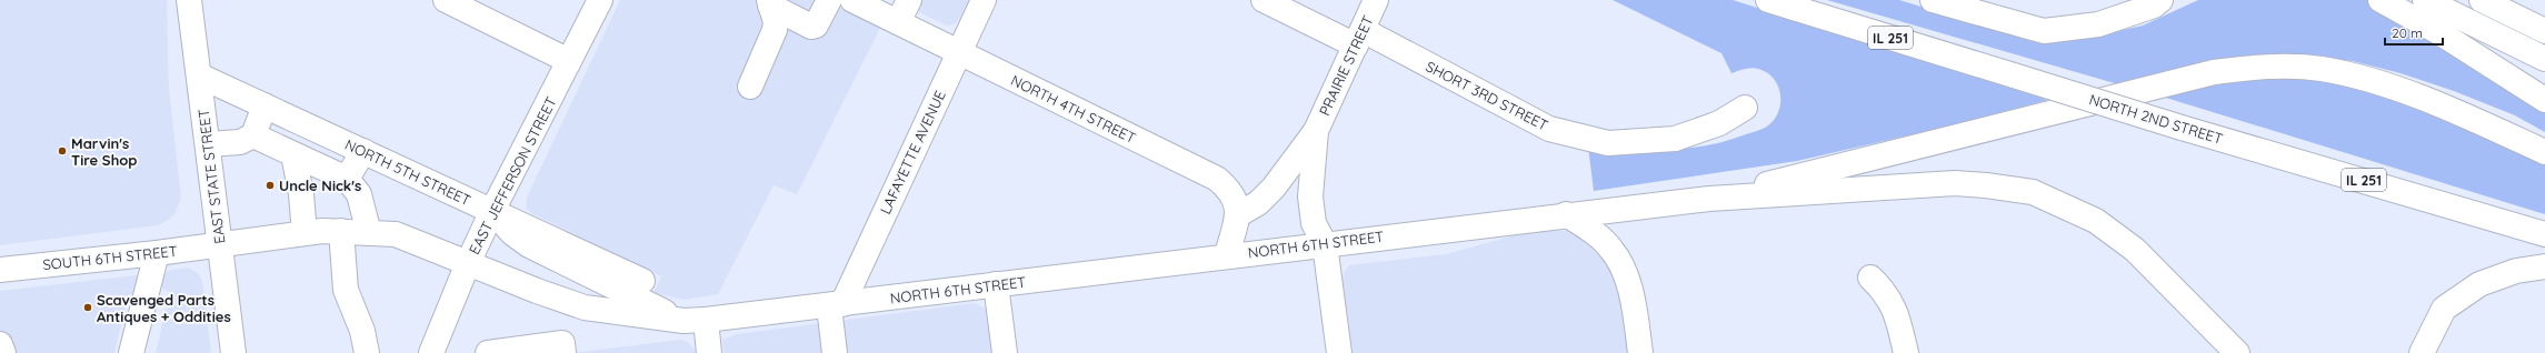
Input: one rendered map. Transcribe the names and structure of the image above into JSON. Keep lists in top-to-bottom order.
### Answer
{
  "streets": {
    "main road": [
      "IL 251",
      "PRAIRIE STREET",
      "SHORT 3RD STREET",
      "NORTH 4TH STREET",
      "NORTH 2ND STREET",
      "LAFAYETTE AVENUE",
      "NORTH 5TH STREET",
      "EAST JEFFERSON STREET",
      "EAST STATE STREET",
      "NORTH 6TH STREET",
      "SOUTH 6TH STREET"
    ]
  },
  "crossings": [
    ["PRAIRIE STREET", "SHORT 3RD STREET"],
    ["PRAIRIE STREET", "NORTH 4TH STREET"],
    ["PRAIRIE STREET", "NORTH 6TH STREET"],
    ["NORTH 4TH STREET", "LAFAYETTE AVENUE"],
    ["NORTH 4TH STREET", "NORTH 6TH STREET"],
    ["LAFAYETTE AVENUE", "NORTH 6TH STREET"],
    ["NORTH 5TH STREET", "EAST JEFFERSON STREET"],
    ["NORTH 5TH STREET", "EAST STATE STREET"],
    ["EAST JEFFERSON STREET", "NORTH 6TH STREET"],
    ["EAST STATE STREET", "NORTH 6TH STREET"],
    ["EAST STATE STREET", "SOUTH 6TH STREET"],
    ["NORTH 6TH STREET", "SOUTH 6TH STREET"]
  ],
  "places": ["Marvin's Tire Shop", "Uncle Nick's", "Scavenged Parts Antiques + Oddities"],
  "scale_bar": "20 m"
}
